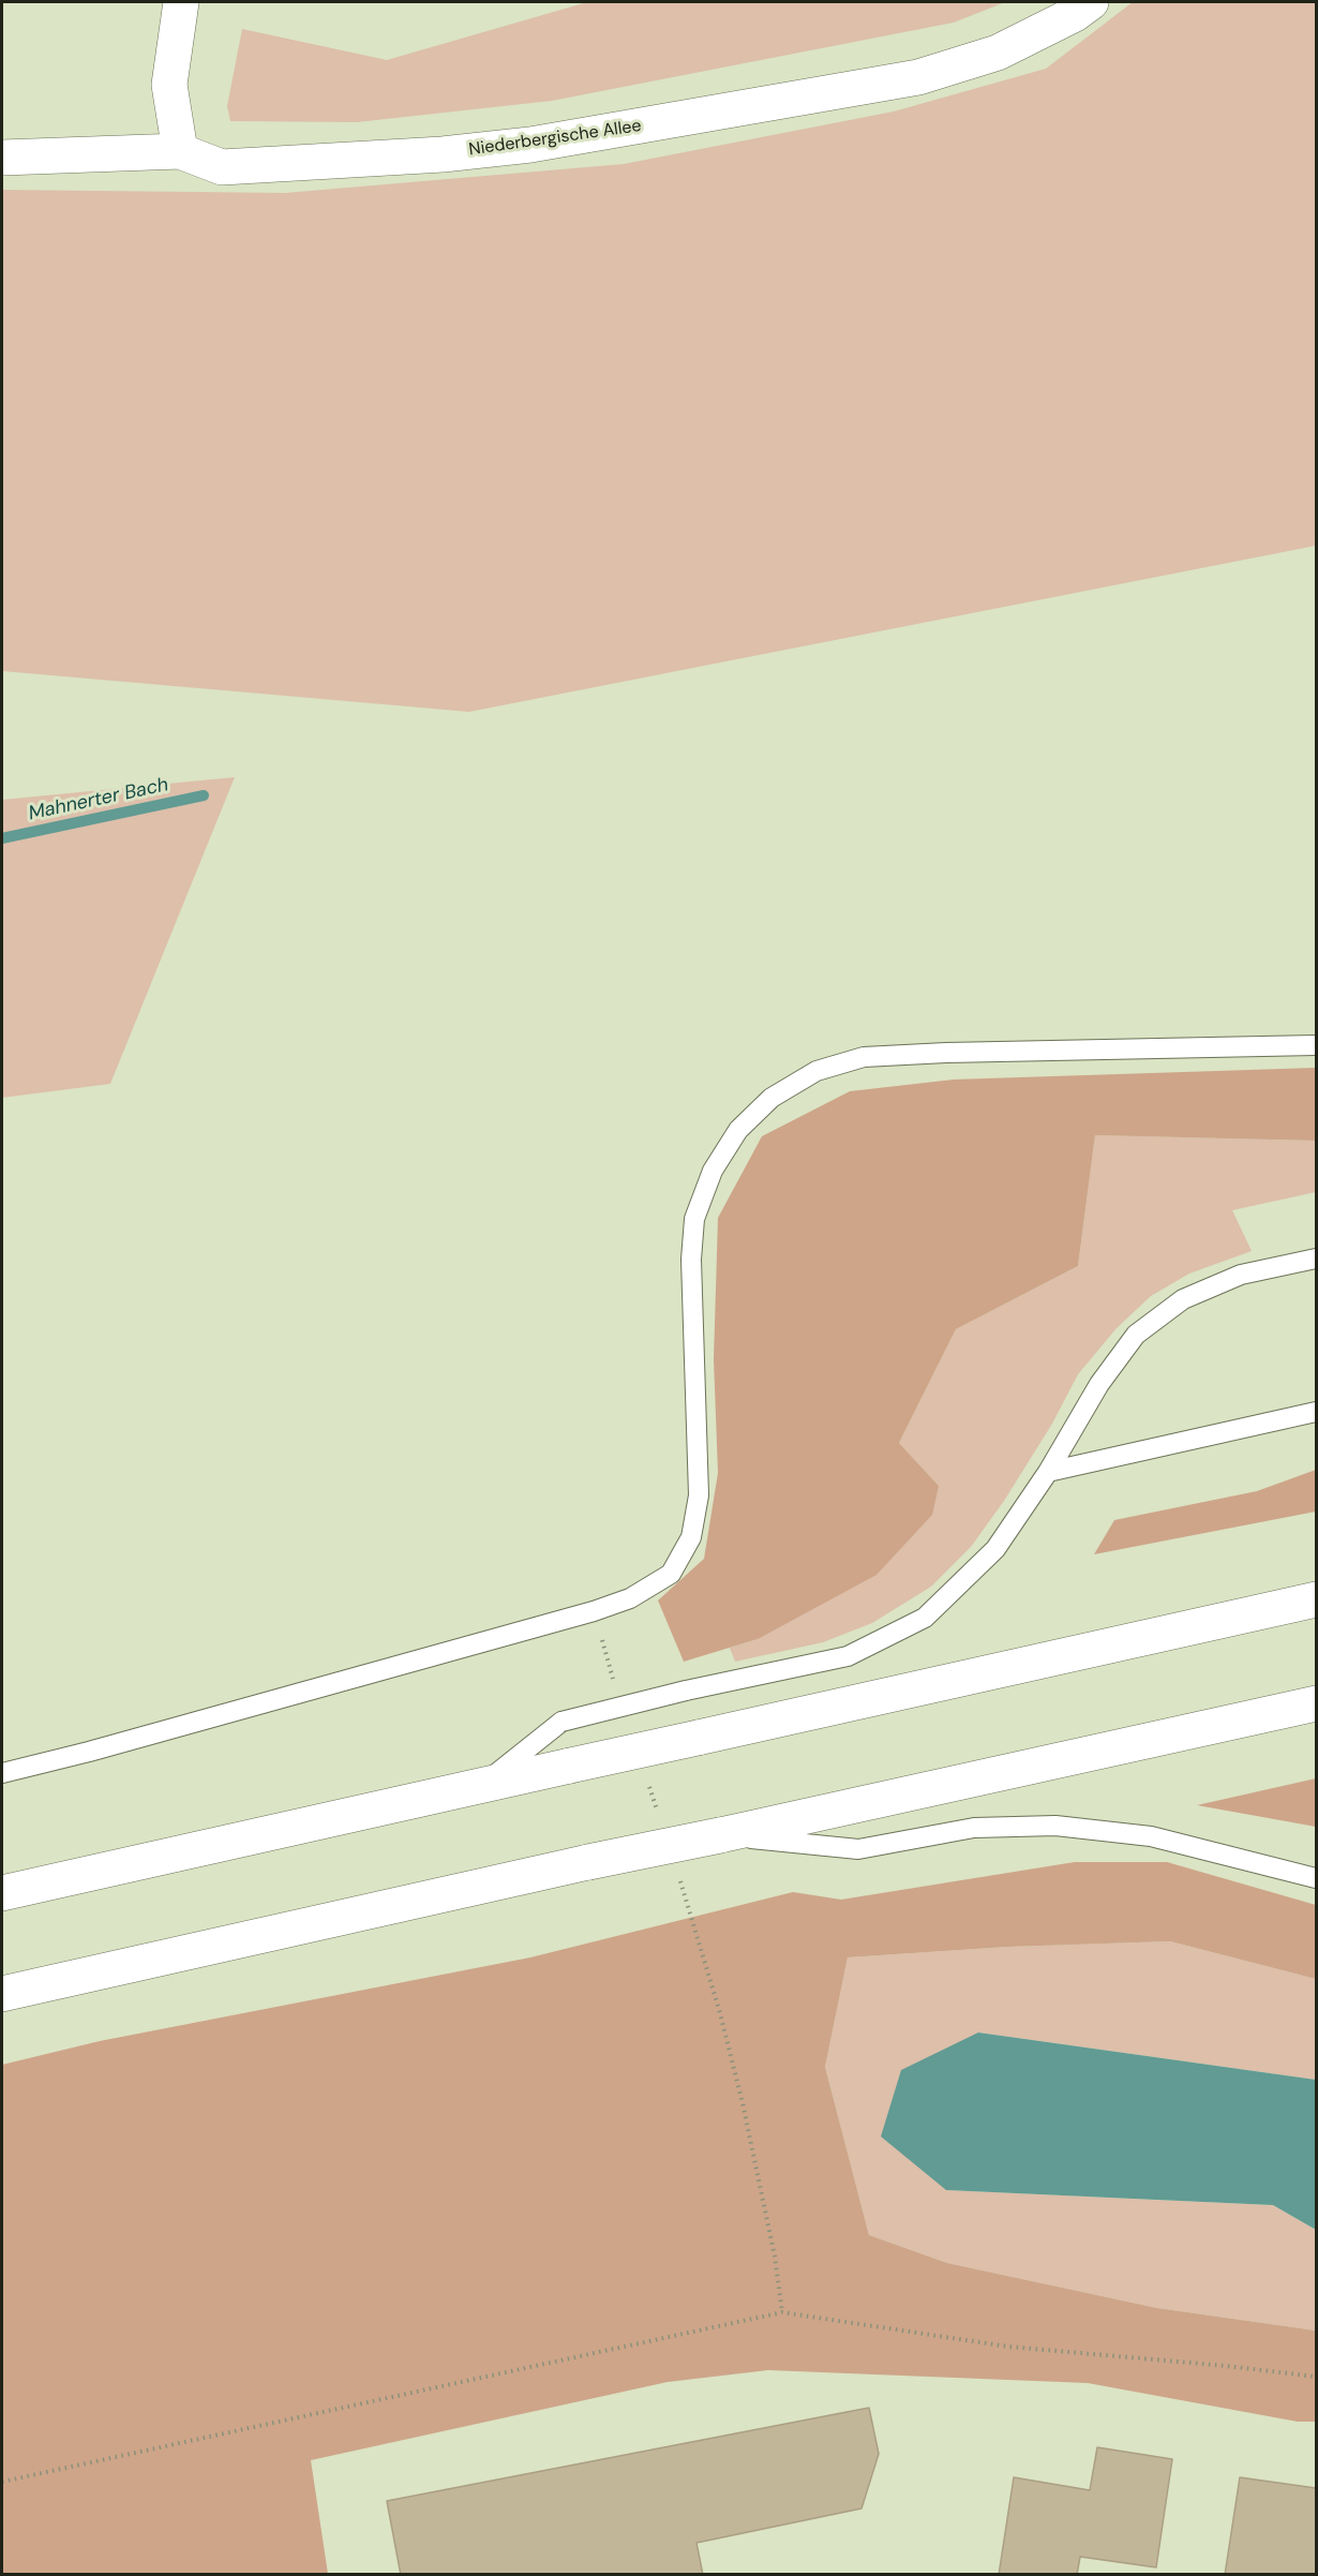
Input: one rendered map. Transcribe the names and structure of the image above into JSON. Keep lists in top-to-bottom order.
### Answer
{
  "streets": {
    "main road": ["Niederbergische Allee"]
  },
  "water": ["Mahnerter Bach"]
}
